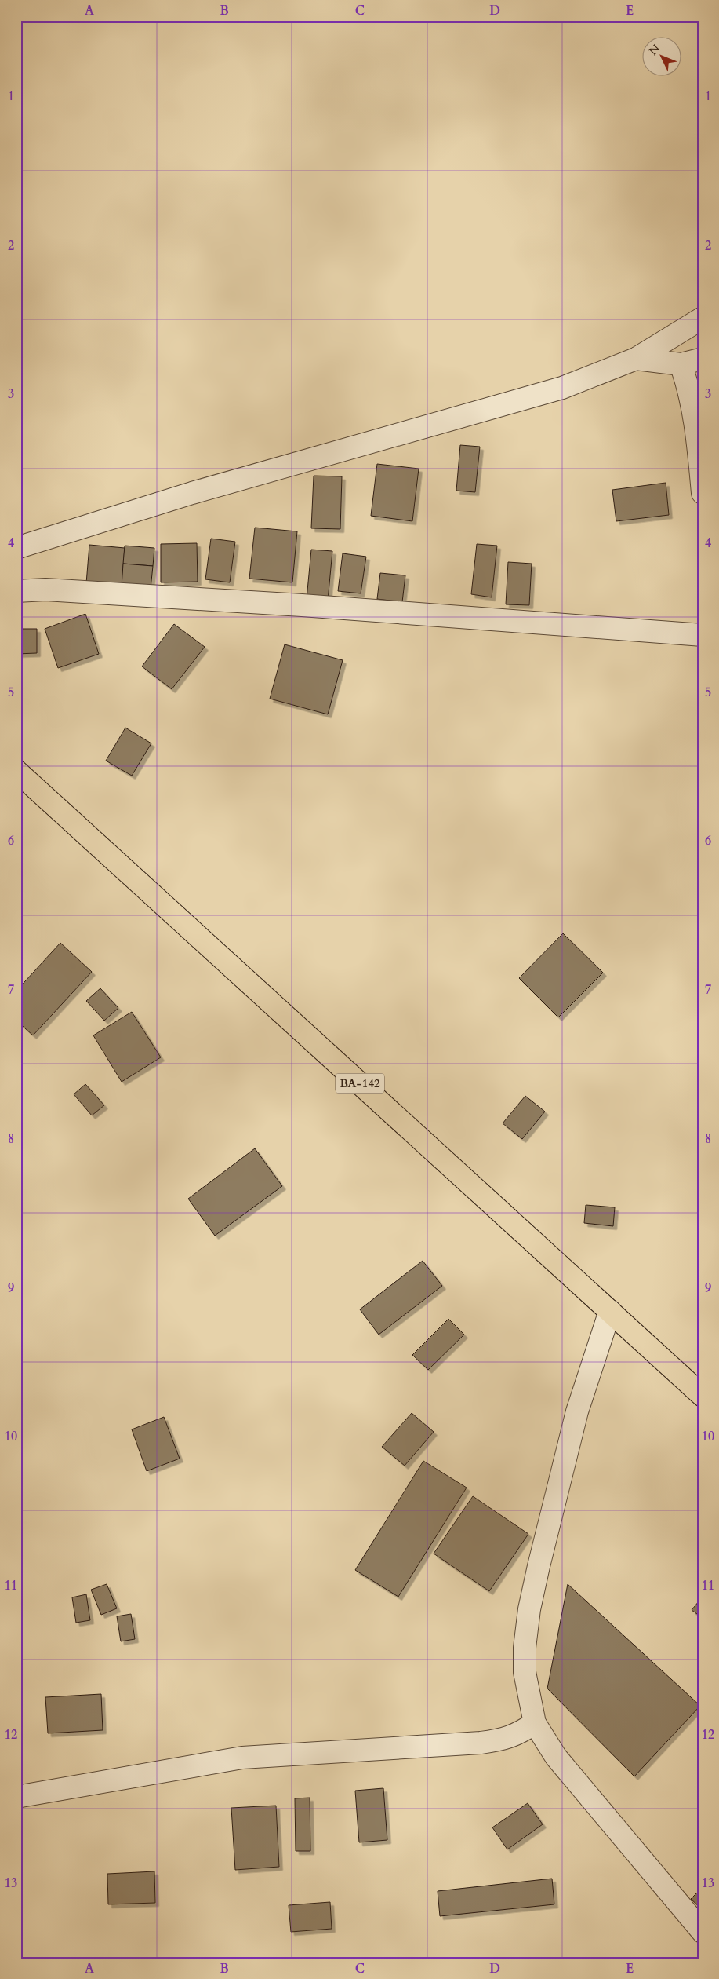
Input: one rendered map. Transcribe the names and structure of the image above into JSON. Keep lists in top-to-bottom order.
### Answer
{
  "streets": {
    "main road": ["BA-142"]
  },
  "north": "top left",
  "grid": {
    "columns": [
      "A",
      "B",
      "C",
      "D",
      "E"
    ],
    "rows": [
      "1",
      "2",
      "3",
      "4",
      "5",
      "6",
      "7",
      "8",
      "9",
      "10",
      "11",
      "12",
      "13"
    ]
  }
}
